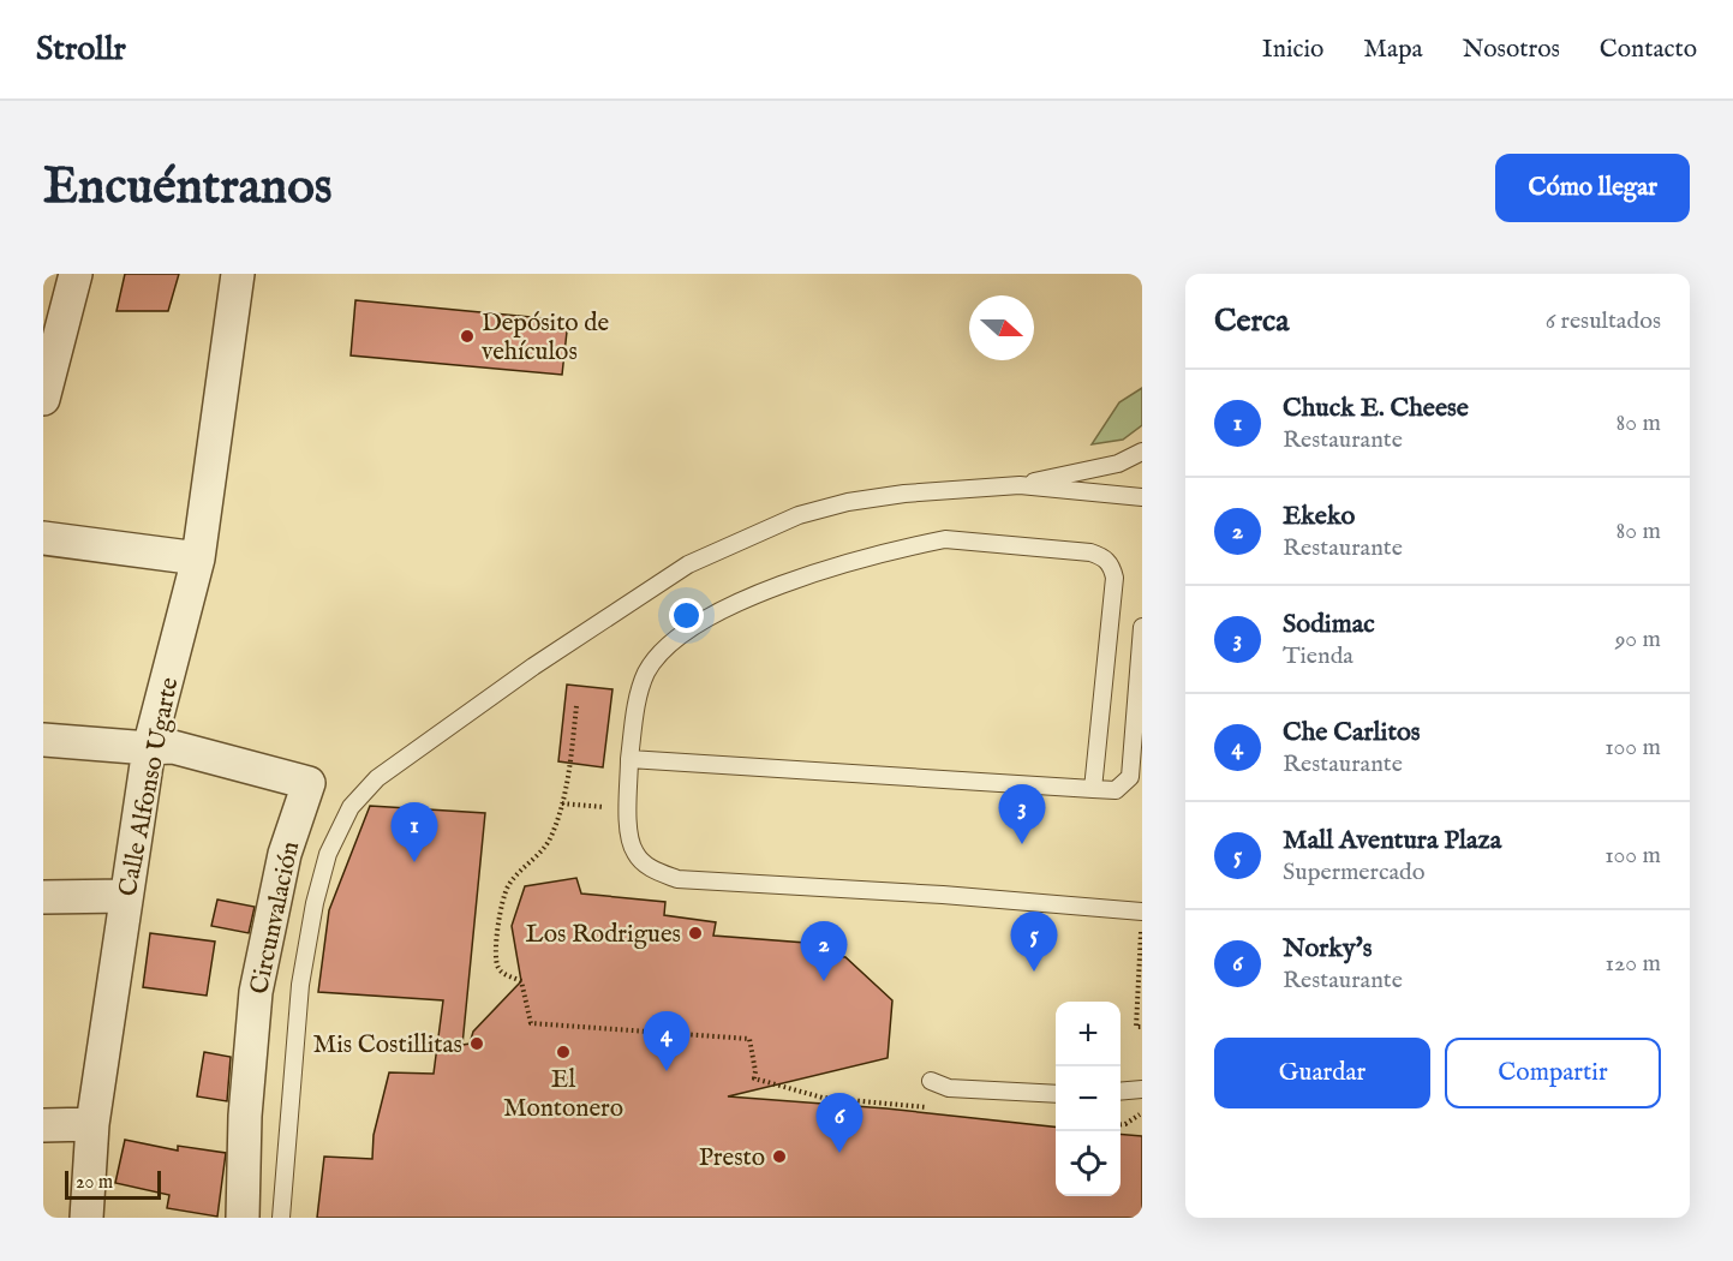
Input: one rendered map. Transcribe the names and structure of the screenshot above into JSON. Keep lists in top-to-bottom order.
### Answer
{
  "streets": {
    "street": ["Calle Alfonso Ugarte", "Circunvalación"]
  },
  "crossings": [
    ["Calle Alfonso Ugarte", "Circunvalación"]
  ],
  "places": [
    "Depósito de vehículos",
    "Los Rodrigues",
    "Mis Costillitas",
    "El Montonero",
    "Presto"
  ],
  "scale_bar": "20 m",
  "north": "right",
  "page": {
    "header": "Strollr",
    "nav": [
      "Inicio",
      "Mapa",
      "Nosotros",
      "Contacto"
    ],
    "buttons": [
      "Cómo llegar",
      ["Guardar", "Compartir"]
    ],
    "title": "Encuéntranos",
    "heading": ["Cerca", "6 resultados"],
    "list": [
      {
        "mark": "1",
        "name": "Chuck E. Cheese",
        "note": "Restaurante",
        "value": "80 m"
      },
      {
        "mark": "2",
        "name": "Ekeko",
        "note": "Restaurante",
        "value": "80 m"
      },
      {
        "mark": "3",
        "name": "Sodimac",
        "note": "Tienda",
        "value": "90 m"
      },
      {
        "mark": "4",
        "name": "Che Carlitos",
        "note": "Restaurante",
        "value": "100 m"
      },
      {
        "mark": "5",
        "name": "Mall Aventura Plaza",
        "note": "Supermercado",
        "value": "100 m"
      },
      {
        "mark": "6",
        "name": "Norky's",
        "note": "Restaurante",
        "value": "120 m"
      }
    ],
    "pins": [
      "3",
      "1",
      "5",
      "2",
      "4",
      "6"
    ],
    "map_buttons": ["+", "−"],
    "scale": "20 m"
  }
}
